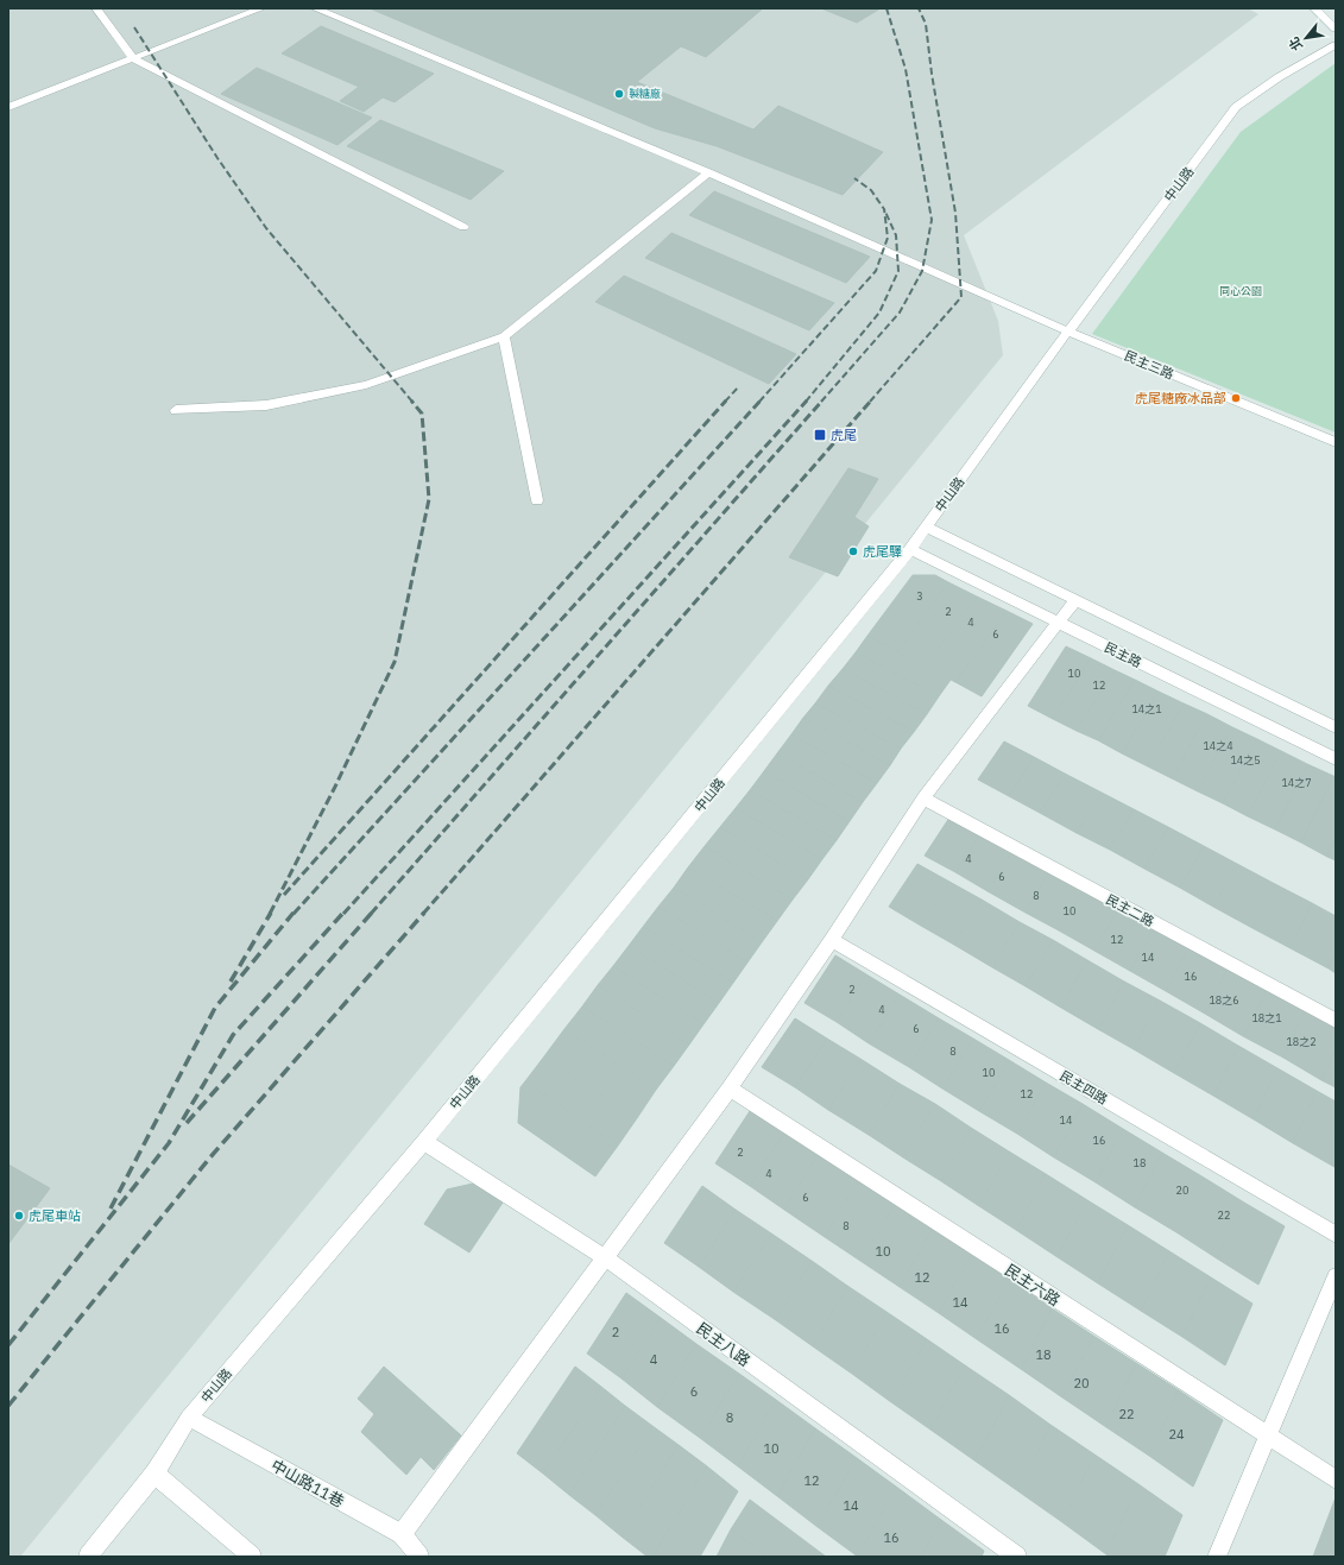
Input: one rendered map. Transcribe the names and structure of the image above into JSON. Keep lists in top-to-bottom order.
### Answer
{
  "streets": {
    "street": [
      "中山路",
      "民主三路",
      "民主路",
      "民主二路",
      "民主四路",
      "民主六路",
      "民主八路",
      "中山路11巷"
    ]
  },
  "crossings": [
    ["中山路", "民主三路"],
    ["中山路", "民主路"],
    ["中山路", "民主八路"],
    ["中山路", "中山路11巷"]
  ],
  "parks": ["同心公園"],
  "places": {
    "other": [
      "製糖廠",
      "虎尾糖廠冰品部",
      "虎尾驛",
      "虎尾車站"
    ],
    "transit": ["虎尾"]
  },
  "house_numbers": [
    "3",
    "2",
    "4",
    "6",
    "10",
    "12",
    "14之1",
    "14之4",
    "14之5",
    "14之7",
    "4",
    "6",
    "8",
    "10",
    "12",
    "14",
    "16",
    "2",
    "18之6",
    "4",
    "18之1",
    "6",
    "18之2",
    "8",
    "10",
    "12",
    "14",
    "16",
    "2",
    "18",
    "4",
    "20",
    "6",
    "22",
    "8",
    "10",
    "12",
    "14",
    "16",
    "2",
    "18",
    "4",
    "20",
    "6",
    "22",
    "8",
    "24",
    "10",
    "12",
    "14",
    "16"
  ],
  "north": "bottom left"
}
